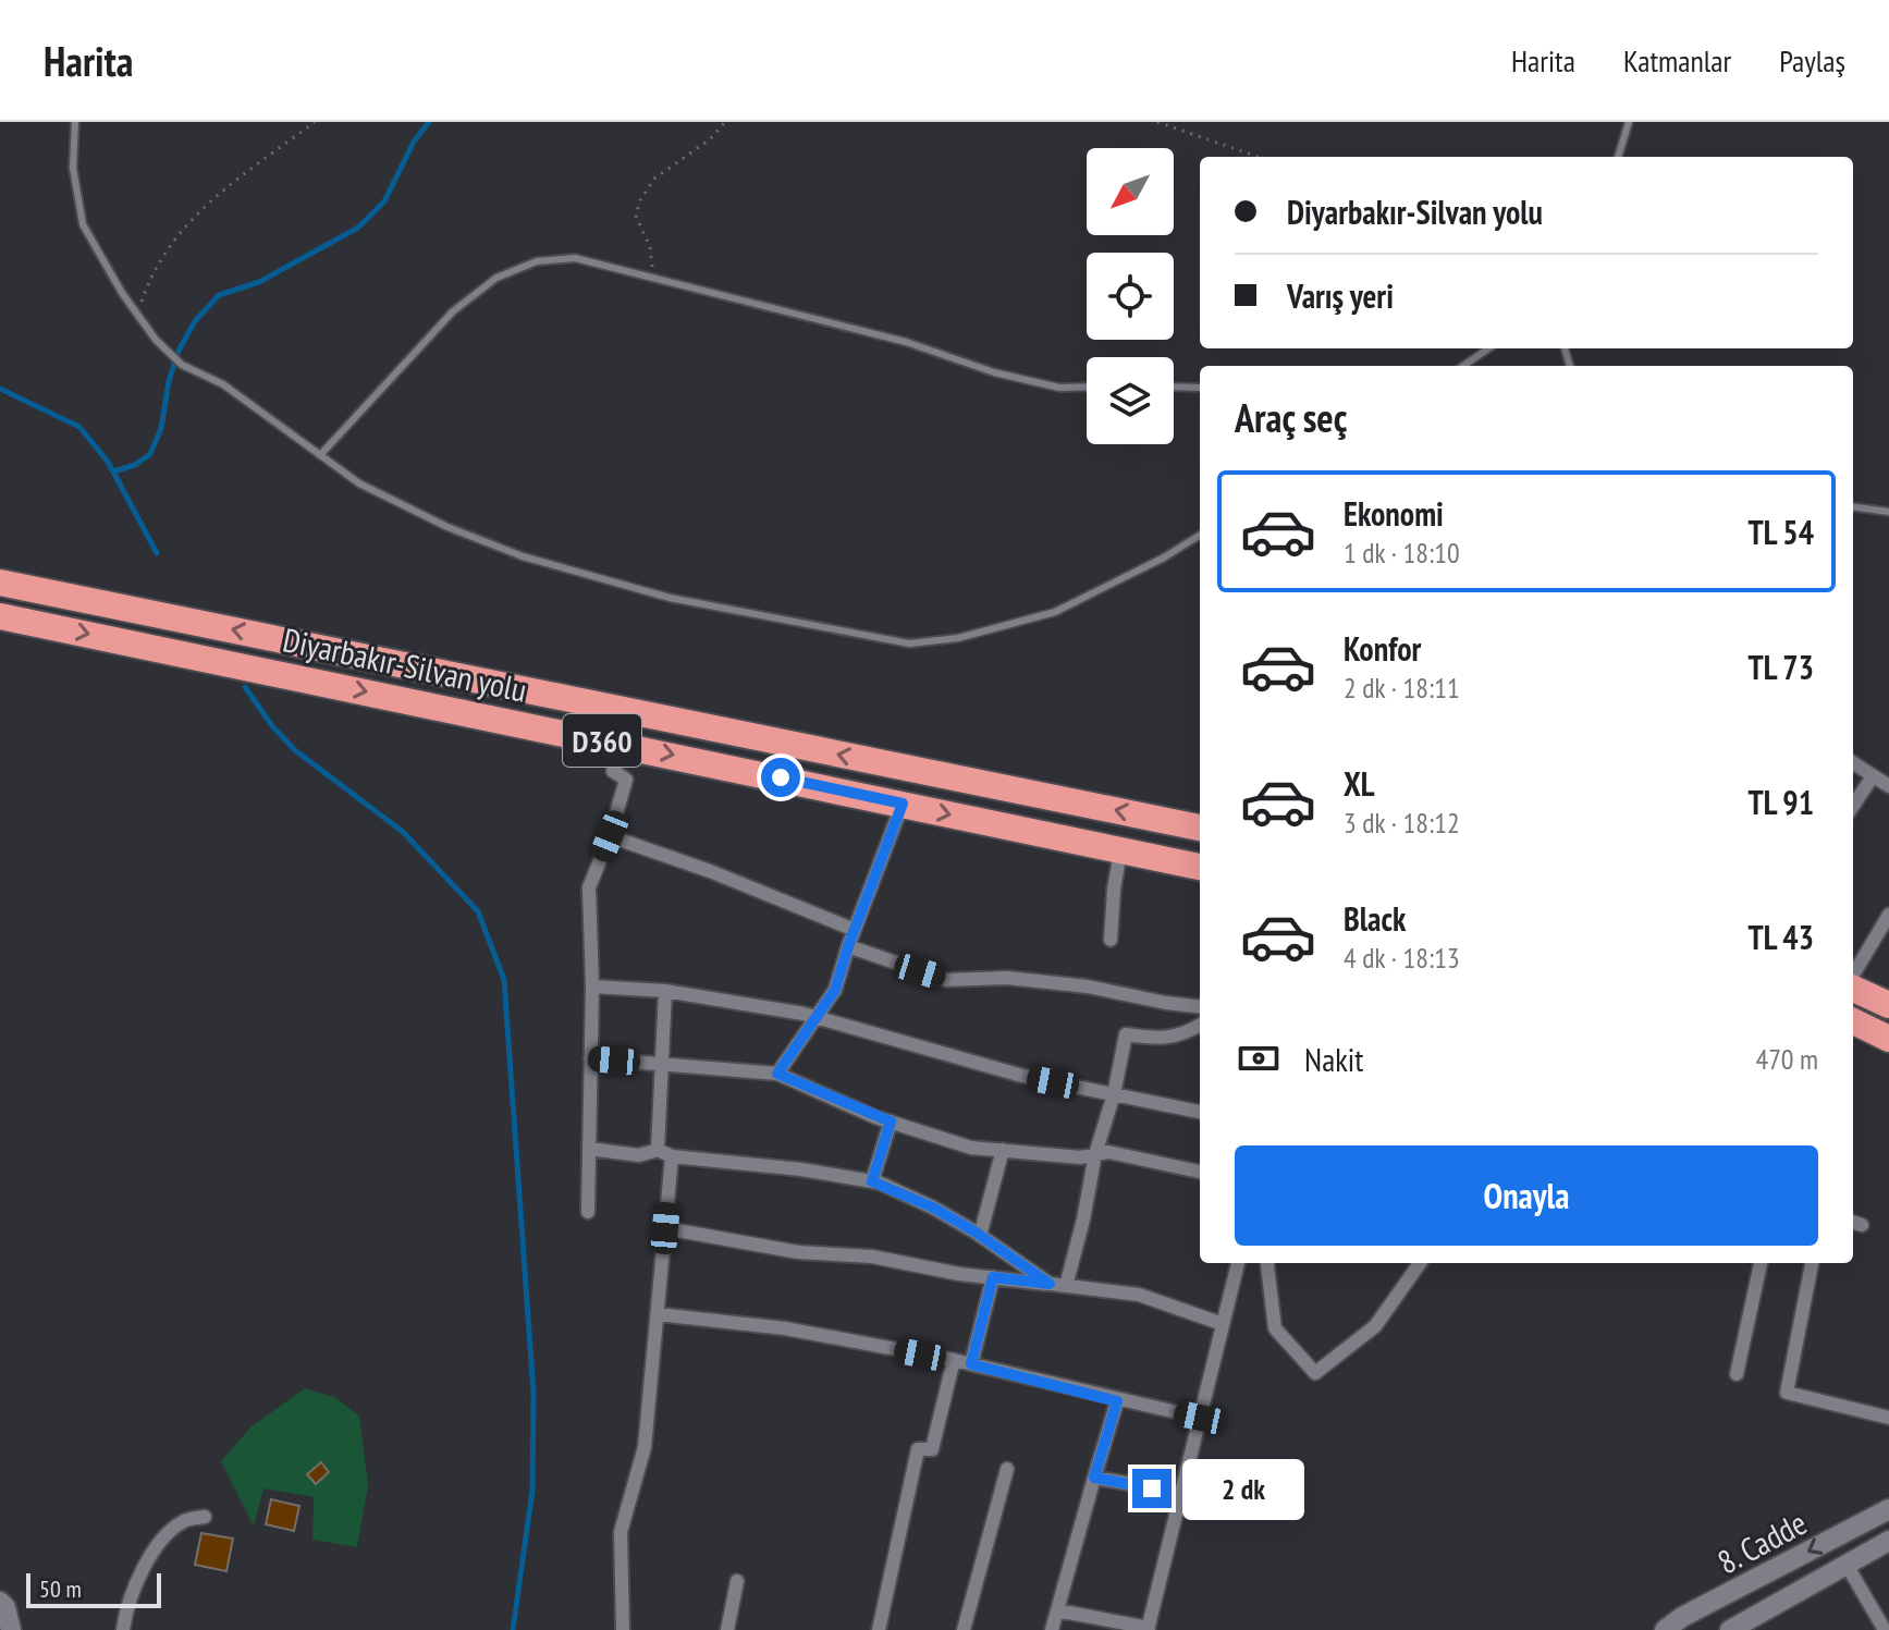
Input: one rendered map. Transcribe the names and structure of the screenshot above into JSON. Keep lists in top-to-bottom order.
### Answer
{
  "streets": {
    "highway": ["Diyarbakır-Silvan yolu", "D360"],
    "street": ["8. Cadde"]
  },
  "scale_bar": "50 m",
  "north": "bottom left",
  "page": {
    "header": "Harita",
    "nav": ["Harita", "Katmanlar", "Paylaş"],
    "banner": ["Diyarbakır-Silvan yolu", "Varış yeri"],
    "heading": "Araç seç",
    "list": [
      {
        "name": "Ekonomi",
        "note": "1 dk · 18:10",
        "value": "TL 54"
      },
      {
        "name": "Konfor",
        "note": "2 dk · 18:11",
        "value": "TL 73"
      },
      {
        "name": "XL",
        "note": "3 dk · 18:12",
        "value": "TL 91"
      },
      {
        "name": "Black",
        "note": "4 dk · 18:13",
        "value": "TL 43"
      }
    ],
    "pay": ["Nakit", "470 m"],
    "buttons": "Onayla",
    "bubble": "2 dk",
    "scale": "50 m"
  }
}
